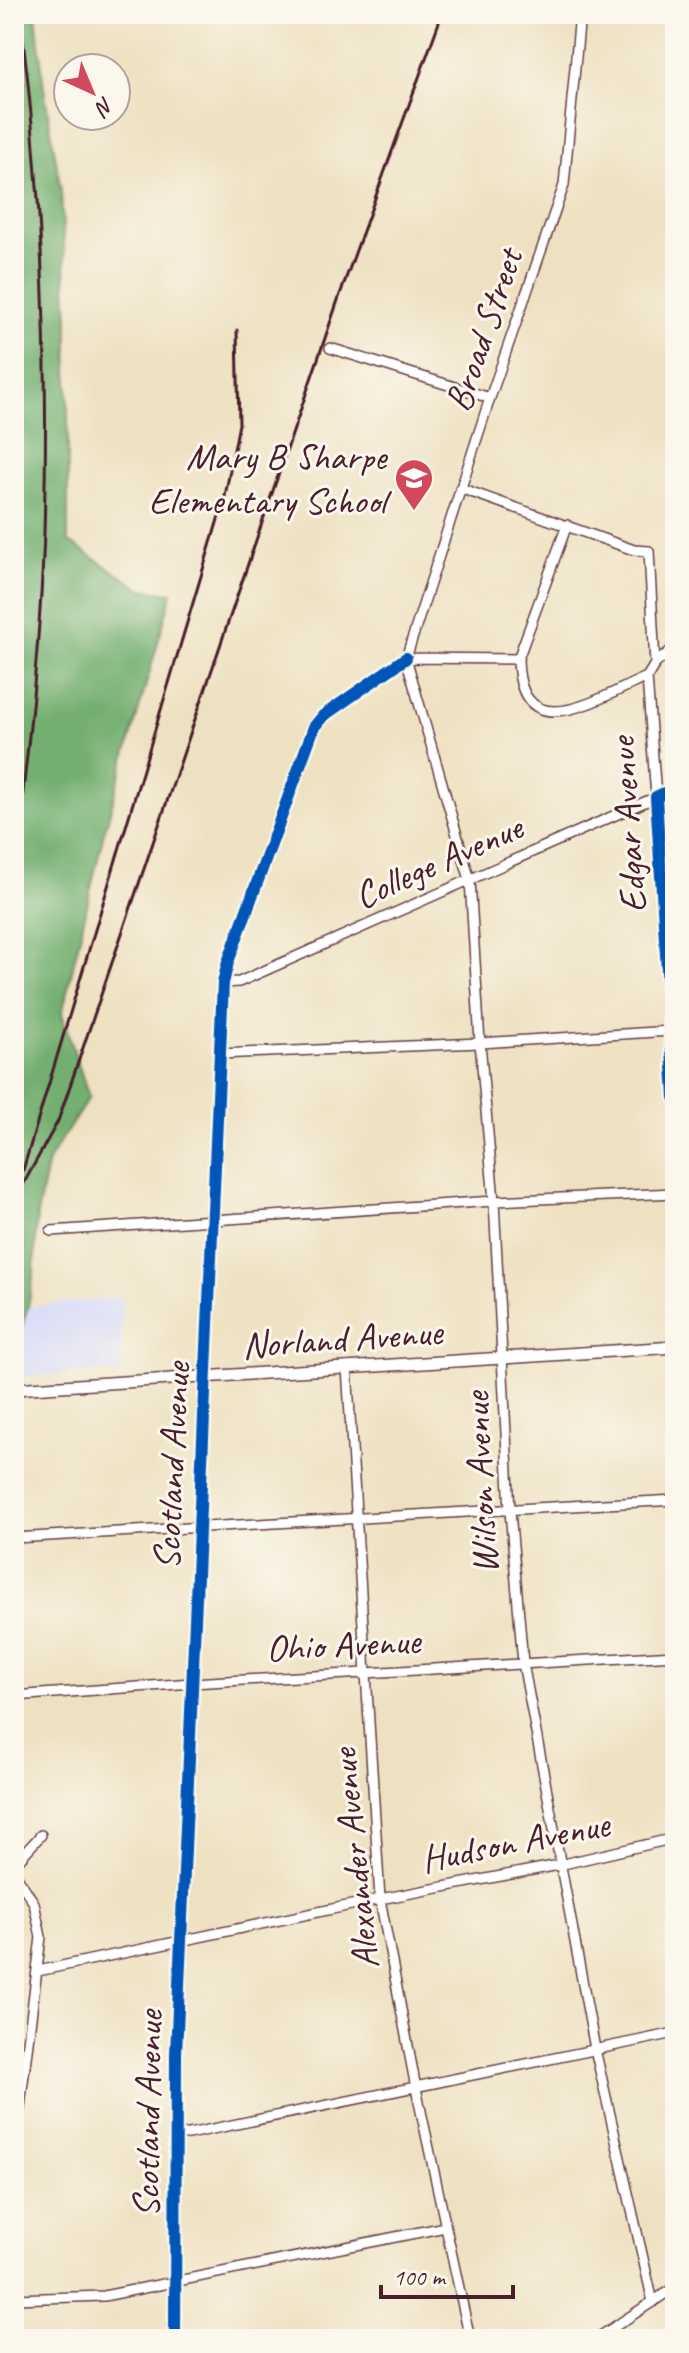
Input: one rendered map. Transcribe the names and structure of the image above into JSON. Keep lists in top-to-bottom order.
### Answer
{
  "streets": {
    "main road": ["Edgar Avenue", "College Avenue", "Norland Avenue"],
    "street": [
      "Broad Street",
      "Scotland Avenue",
      "Wilson Avenue",
      "Ohio Avenue",
      "Hudson Avenue",
      "Alexander Avenue"
    ]
  },
  "crossings": [
    ["Broad Street", "Scotland Avenue"],
    ["Broad Street", "Wilson Avenue"],
    ["Edgar Avenue", "College Avenue"],
    ["College Avenue", "Scotland Avenue"],
    ["College Avenue", "Wilson Avenue"],
    ["Norland Avenue", "Scotland Avenue"],
    ["Norland Avenue", "Wilson Avenue"],
    ["Norland Avenue", "Alexander Avenue"],
    ["Scotland Avenue", "Wilson Avenue"],
    ["Scotland Avenue", "Ohio Avenue"],
    ["Scotland Avenue", "Hudson Avenue"],
    ["Wilson Avenue", "Ohio Avenue"],
    ["Wilson Avenue", "Hudson Avenue"],
    ["Ohio Avenue", "Alexander Avenue"],
    ["Hudson Avenue", "Alexander Avenue"]
  ],
  "places": {
    "school or university": ["Mary B Sharpe Elementary School"]
  },
  "scale_bar": "100 m",
  "north": "bottom right"
}
